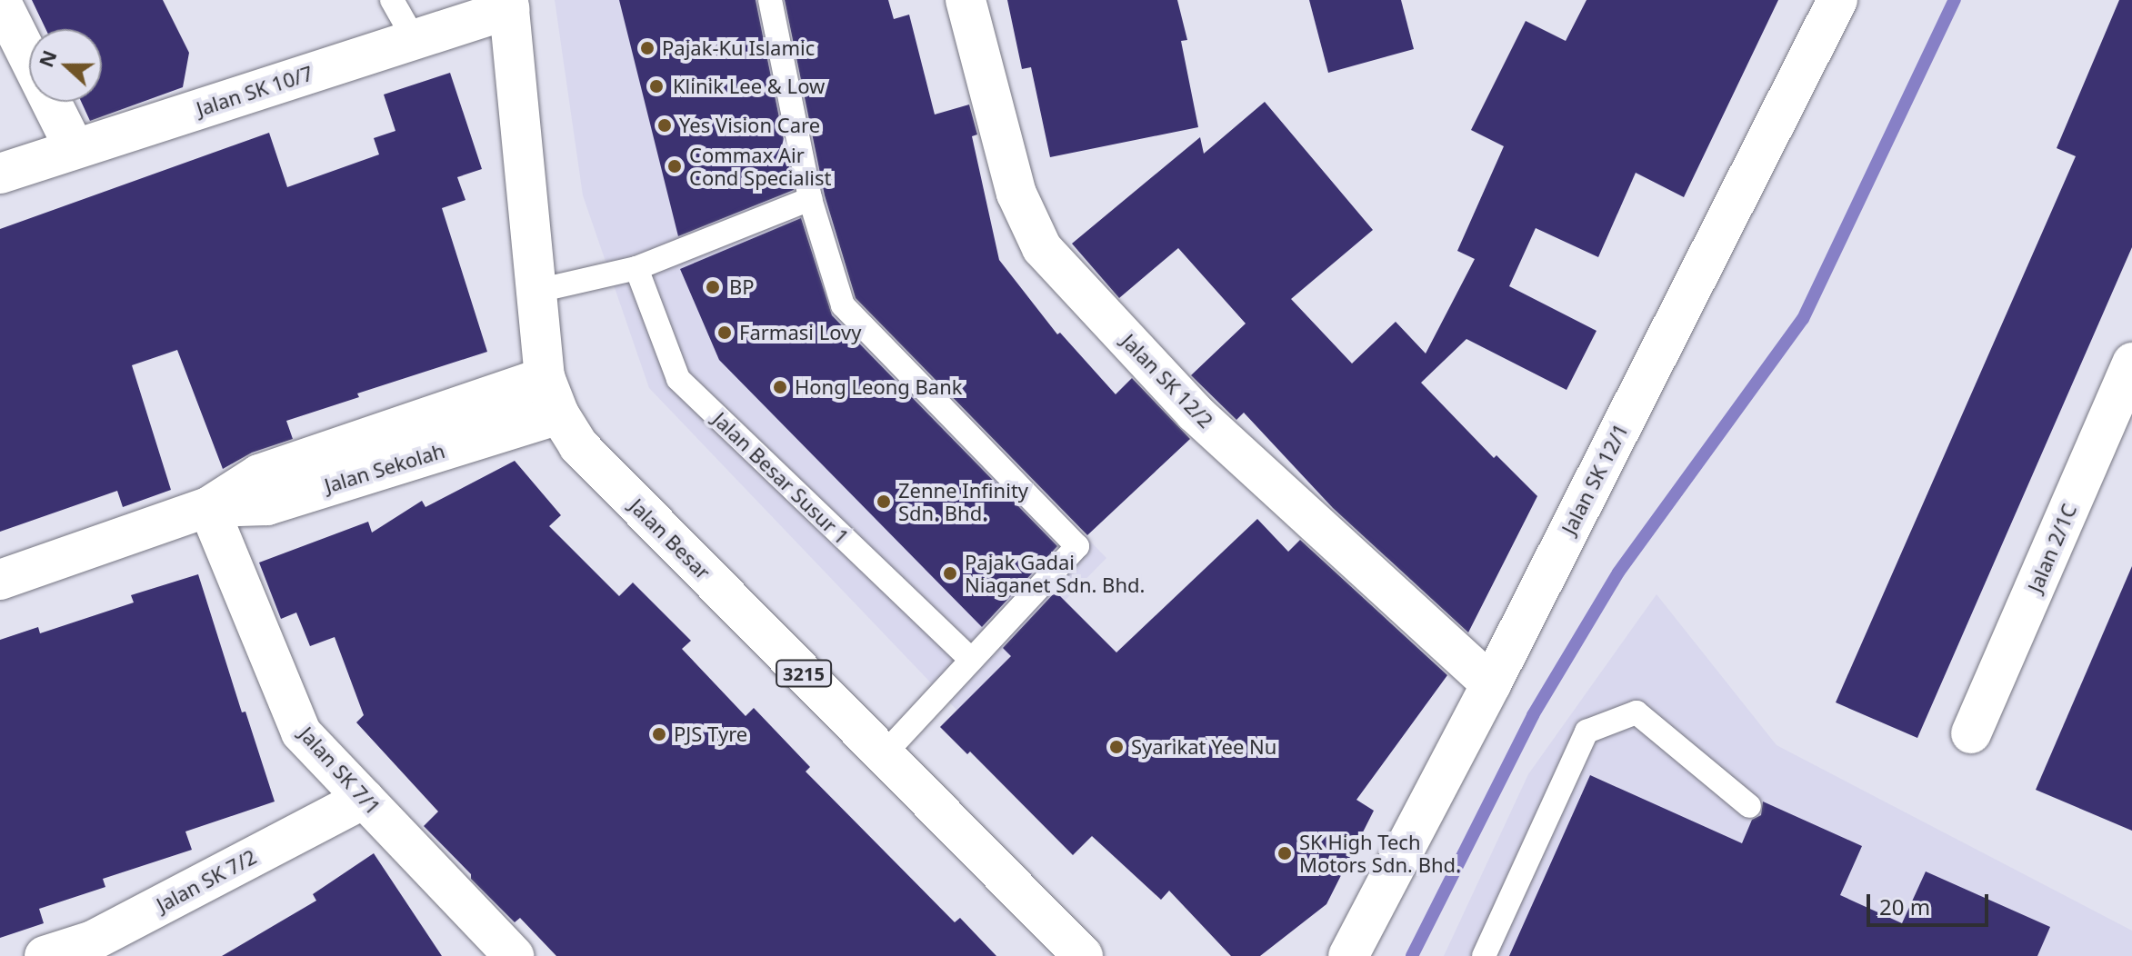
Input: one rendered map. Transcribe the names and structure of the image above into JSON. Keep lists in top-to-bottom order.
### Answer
{
  "streets": {
    "street": [
      "Jalan SK 10/7",
      "Jalan SK 12/2",
      "Jalan Sekolah",
      "Jalan SK 12/1",
      "Jalan Besar",
      "Jalan 2/1C",
      "3215",
      "Jalan SK 7/1",
      "Jalan SK 7/2"
    ],
    "lane": ["Jalan Besar Susur 1"]
  },
  "crossings": [
    ["Jalan SK 10/7", "Jalan Besar"],
    ["Jalan SK 12/2", "Jalan SK 12/1"],
    ["Jalan Sekolah", "Jalan Besar"],
    ["Jalan Sekolah", "Jalan SK 7/1"],
    ["Jalan SK 7/1", "Jalan SK 7/2"]
  ],
  "places": [
    "Pajak-Ku Islamic",
    "Klinik Lee & Low",
    "Yes Vision Care",
    "Commax Air Cond Specialist",
    "BP",
    "Farmasi Lovy",
    "Hong Leong Bank",
    "Zenne Infinity Sdn. Bhd.",
    "Pajak Gadai Niaganet Sdn. Bhd.",
    "PJS Tyre",
    "Syarikat Yee Nu",
    "SK High Tech Motors Sdn. Bhd."
  ],
  "scale_bar": "20 m",
  "north": "left"
}
